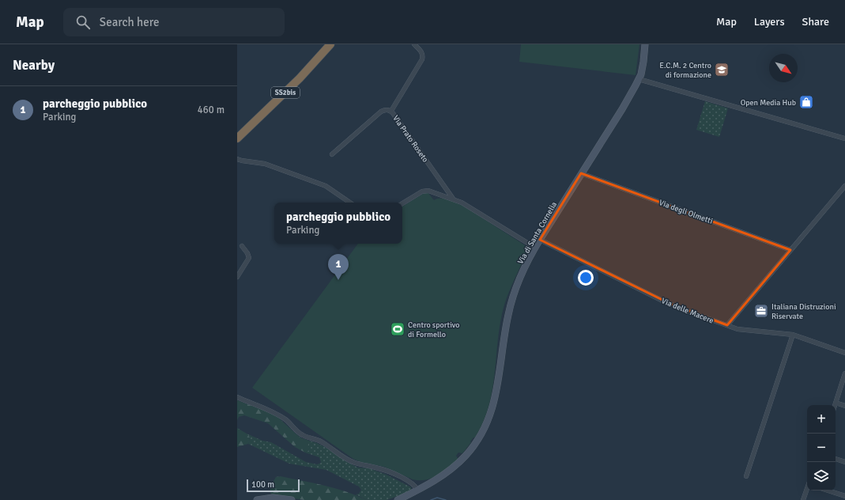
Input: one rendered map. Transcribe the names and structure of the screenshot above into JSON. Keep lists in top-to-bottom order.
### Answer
{
  "streets": {
    "highway": ["SS2bis"],
    "street": [
      "Via Prato Roseto",
      "Via degli Olmetti",
      "Via di Santa Cornelia",
      "Via delle Macere"
    ]
  },
  "crossings": [
    ["Via Prato Roseto", "Via di Santa Cornelia"],
    ["Via degli Olmetti", "Via di Santa Cornelia"],
    ["Via di Santa Cornelia", "Via delle Macere"]
  ],
  "places": {
    "school or university": ["E.C.M. 2 Centro di formazione"],
    "shop": ["Open Media Hub"],
    "office": ["Italiana Distruzioni Riservate"],
    "sports": ["Centro sportivo di Formello"]
  },
  "scale_bar": "100 m",
  "north": "bottom right",
  "page": {
    "header": "Map",
    "search": "Search here",
    "nav": ["Map", "Layers", "Share"],
    "heading": "Nearby",
    "list": [
      {
        "mark": "1",
        "name": "parcheggio pubblico",
        "note": "Parking",
        "value": "460 m"
      }
    ],
    "popup": ["parcheggio pubblico", "Parking"],
    "pins": "1",
    "map_buttons": ["+", "−"],
    "scale": "100 m"
  }
}
